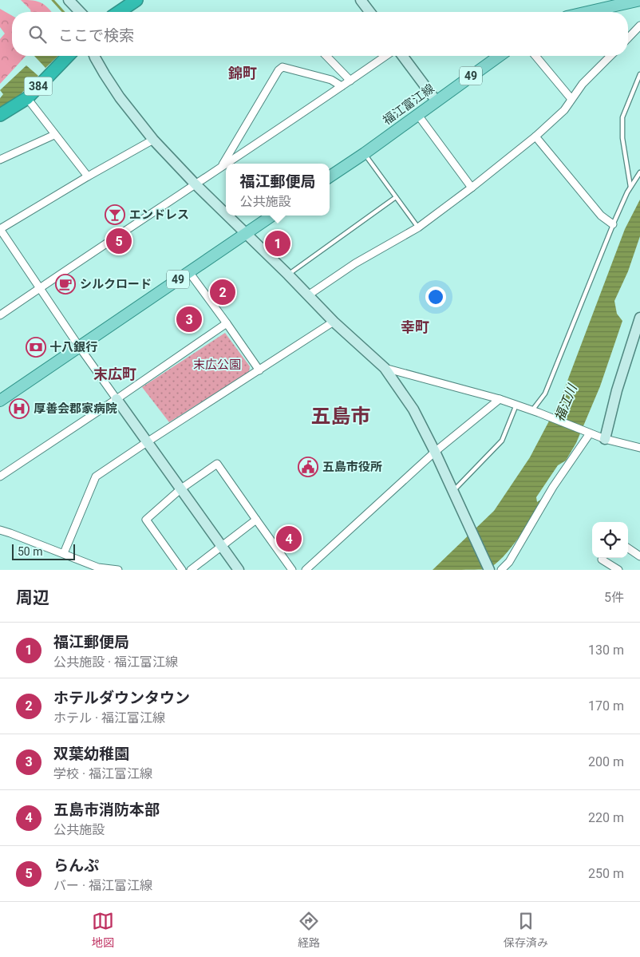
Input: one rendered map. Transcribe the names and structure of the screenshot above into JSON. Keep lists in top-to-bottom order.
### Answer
{
  "streets": {
    "highway": ["384"],
    "main road": ["49", "福江富江線"]
  },
  "districts": [
    "錦町",
    "幸町",
    "末広町",
    "五島市"
  ],
  "water": ["福江川"],
  "parks": ["末広公園"],
  "places": {
    "bar": ["エンドレス"],
    "cafe": ["シルクロード"],
    "bank": ["十八銀行"],
    "hospital": ["厚善会郡家病院"],
    "public building": ["五島市役所"]
  },
  "scale_bar": "50 m",
  "page": {
    "search": "ここで検索",
    "popup": ["福江郵便局", "公共施設"],
    "pins": [
      "5",
      "1",
      "2",
      "3",
      "4"
    ],
    "scale": "50 m",
    "heading": ["周辺", "5件"],
    "list": [
      {
        "mark": "1",
        "name": "福江郵便局",
        "note": "公共施設 · 福江富江線",
        "value": "130 m"
      },
      {
        "mark": "2",
        "name": "ホテルダウンタウン",
        "note": "ホテル · 福江富江線",
        "value": "170 m"
      },
      {
        "mark": "3",
        "name": "双葉幼稚園",
        "note": "学校 · 福江富江線",
        "value": "200 m"
      },
      {
        "mark": "4",
        "name": "五島市消防本部",
        "note": "公共施設",
        "value": "220 m"
      },
      {
        "mark": "5",
        "name": "らんぷ",
        "note": "バー · 福江富江線",
        "value": "250 m"
      }
    ],
    "nav": ["地図", "経路", "保存済み"]
  }
}
